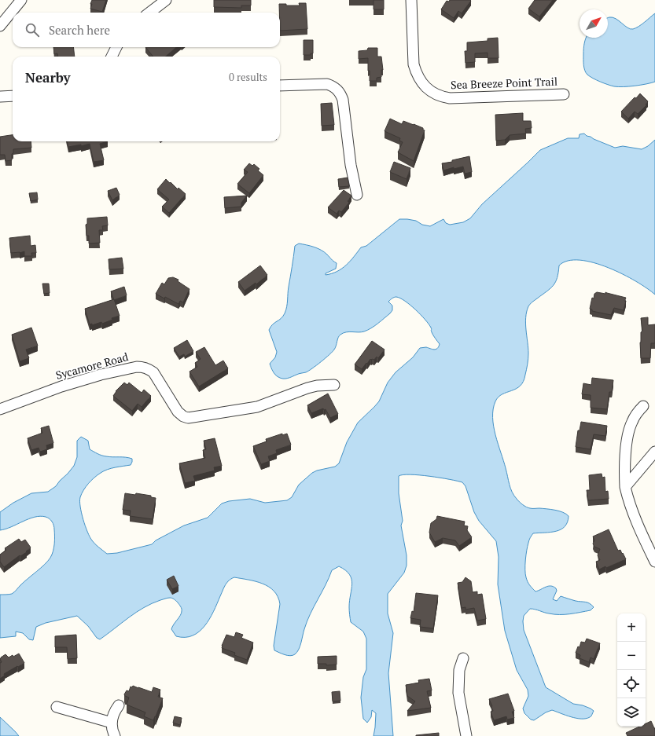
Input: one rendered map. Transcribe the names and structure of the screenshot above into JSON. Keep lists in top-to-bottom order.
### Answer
{
  "streets": {
    "street": ["Sea Breeze Point Trail", "Sycamore Road"]
  },
  "north": "top right",
  "page": {
    "search": "Search here",
    "heading": ["Nearby", "0 results"],
    "map_buttons": ["+", "−"]
  }
}
